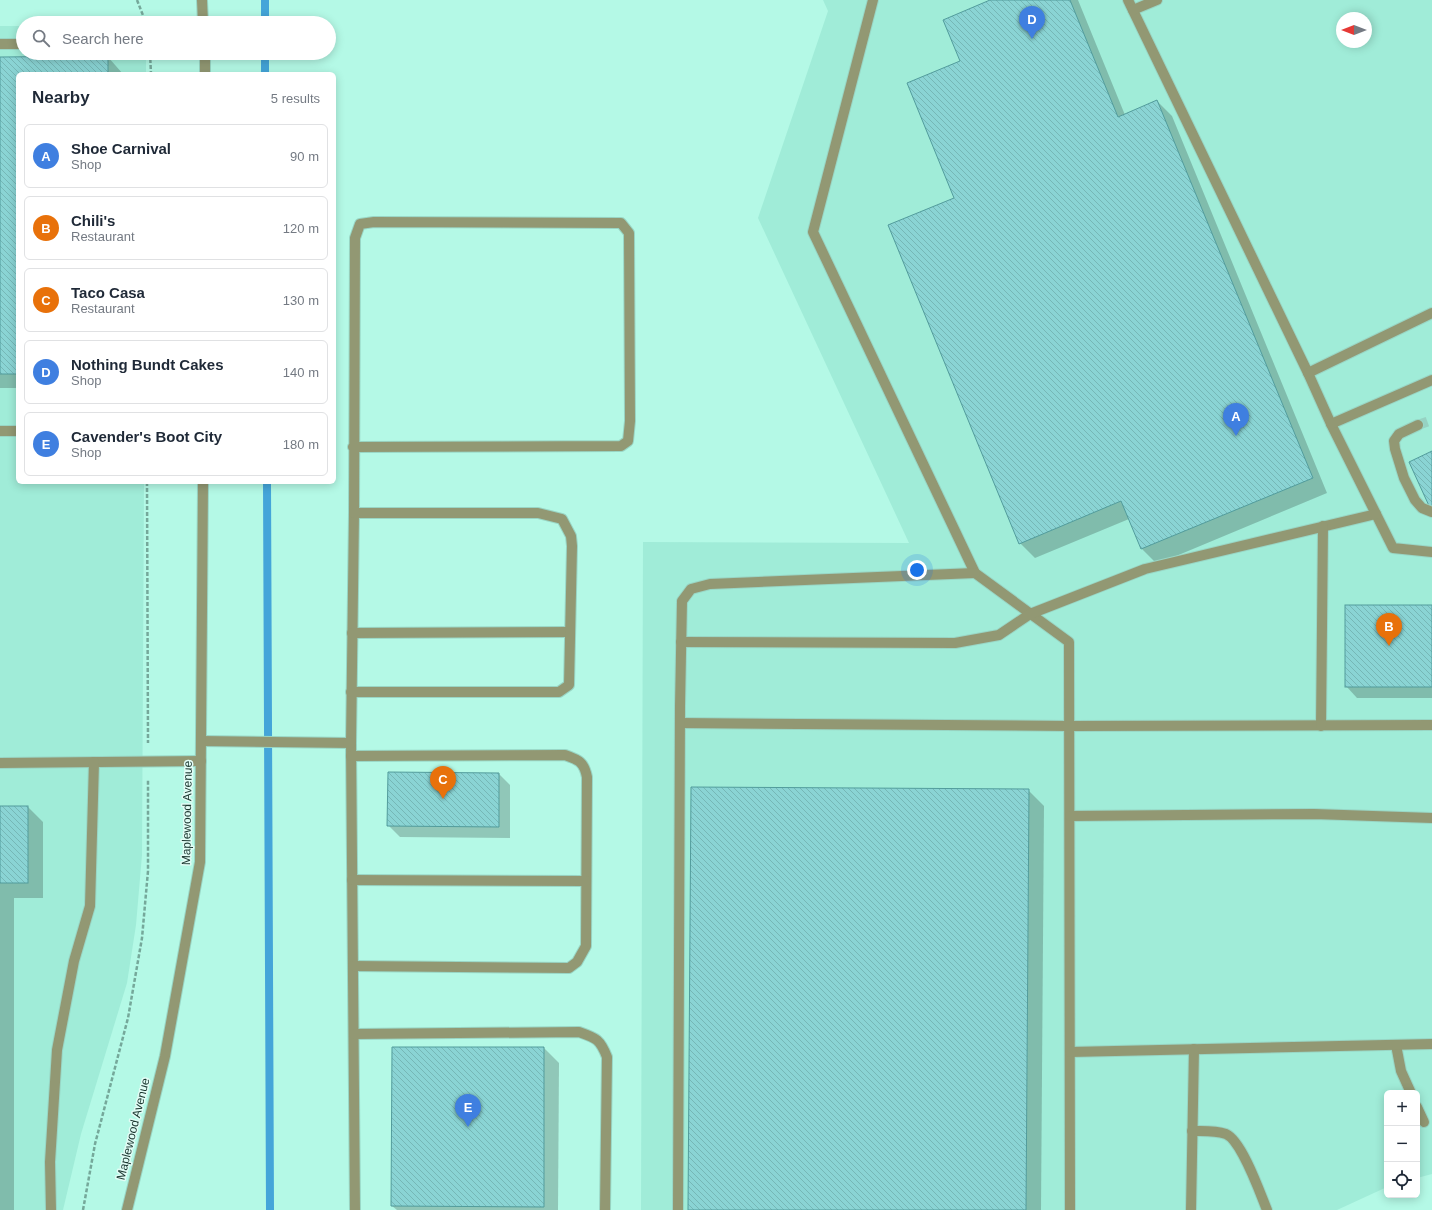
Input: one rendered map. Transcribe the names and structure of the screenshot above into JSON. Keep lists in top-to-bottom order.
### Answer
{
  "streets": {
    "street": ["Maplewood Avenue"]
  },
  "north": "left",
  "page": {
    "pins": [
      "D",
      "A",
      "B",
      "C",
      "E"
    ],
    "search": "Search here",
    "heading": ["Nearby", "5 results"],
    "list": [
      {
        "mark": "A",
        "name": "Shoe Carnival",
        "note": "Shop",
        "value": "90 m"
      },
      {
        "mark": "B",
        "name": "Chili's",
        "note": "Restaurant",
        "value": "120 m"
      },
      {
        "mark": "C",
        "name": "Taco Casa",
        "note": "Restaurant",
        "value": "130 m"
      },
      {
        "mark": "D",
        "name": "Nothing Bundt Cakes",
        "note": "Shop",
        "value": "140 m"
      },
      {
        "mark": "E",
        "name": "Cavender's Boot City",
        "note": "Shop",
        "value": "180 m"
      }
    ],
    "map_buttons": ["+", "−"]
  }
}
